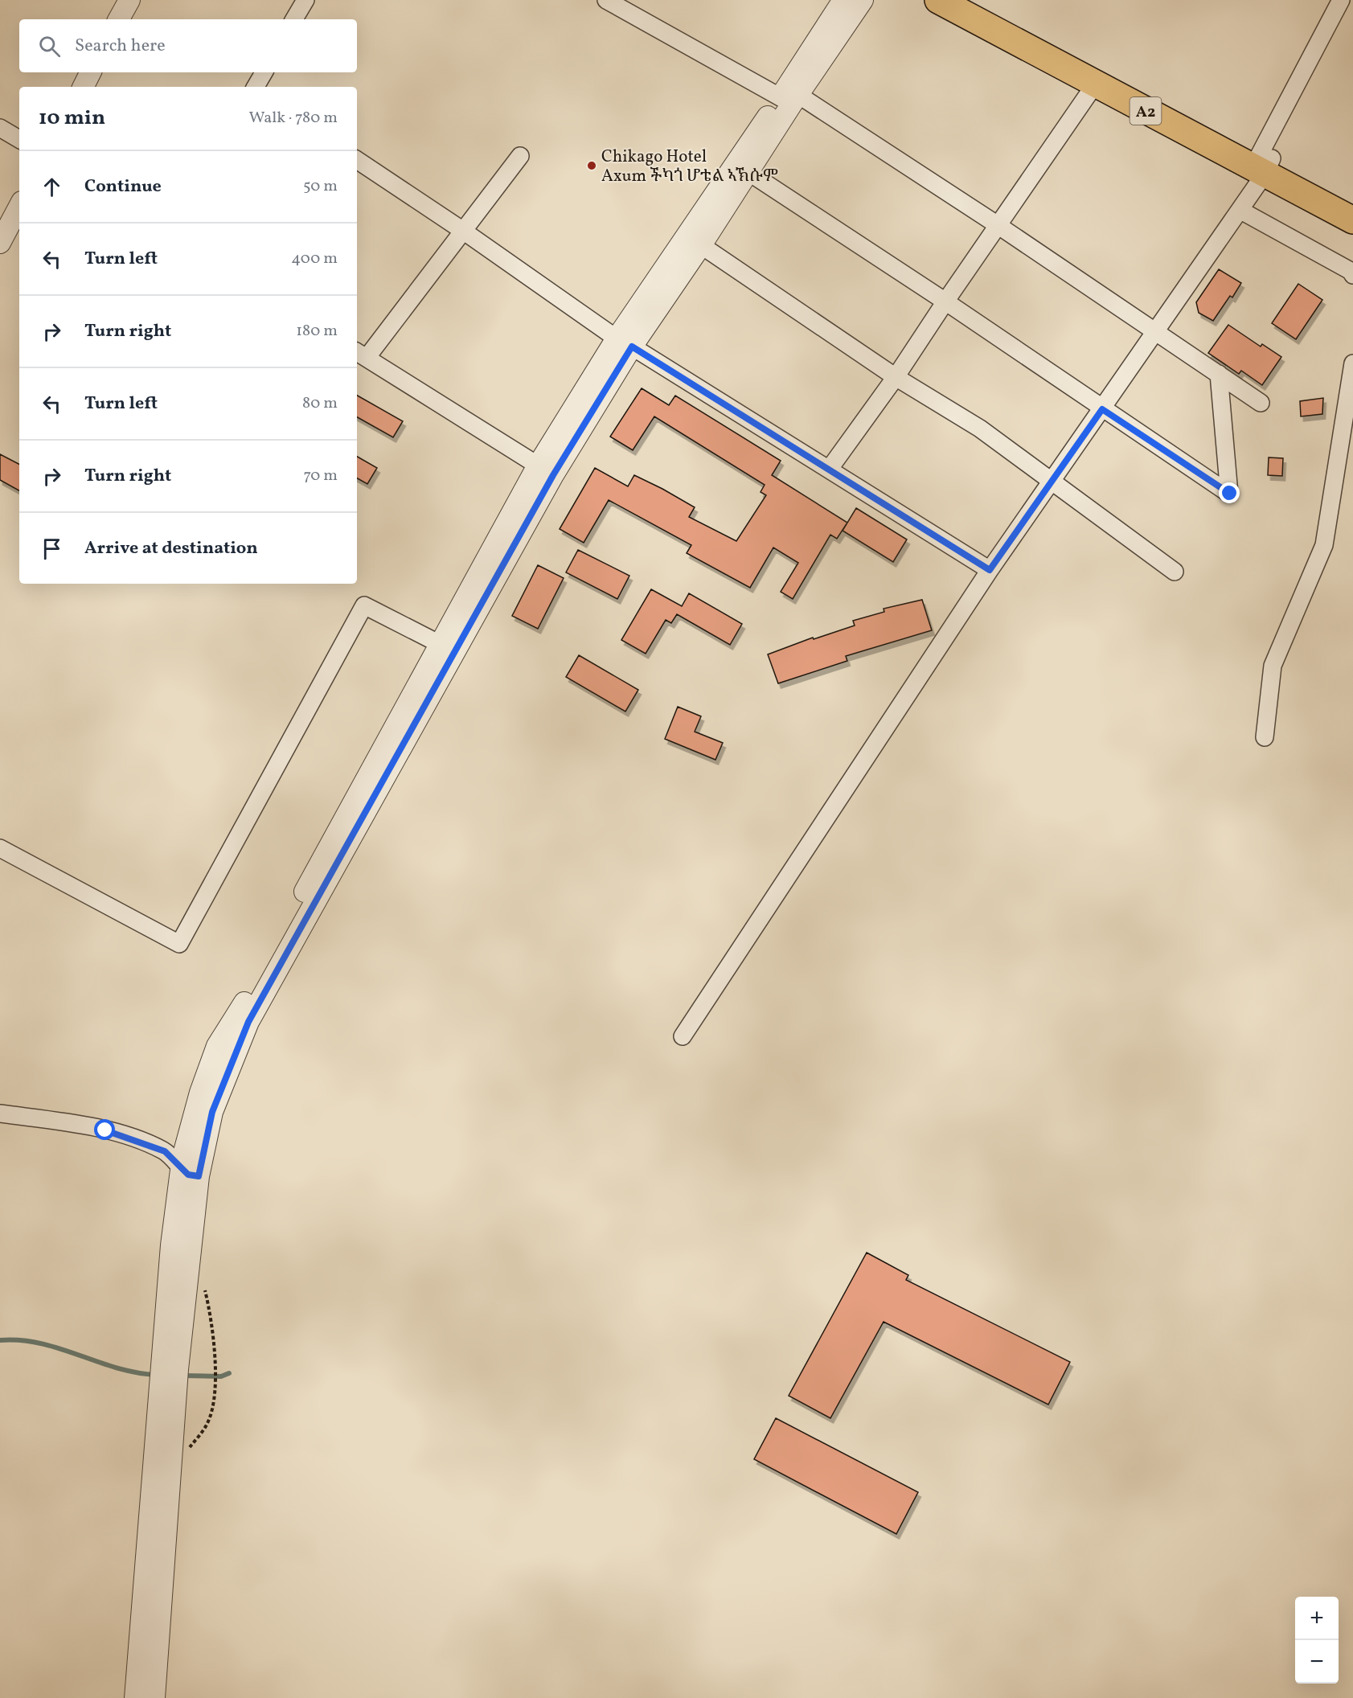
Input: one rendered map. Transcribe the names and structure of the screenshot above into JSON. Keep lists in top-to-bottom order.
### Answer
{
  "streets": {
    "highway": ["A2"]
  },
  "places": ["Chikago Hotel Axum ችካጎ ሆቴል ኣኽሱም"],
  "page": {
    "search": "Search here",
    "heading": ["10 min", "Walk · 780 m"],
    "list": [
      ["Continue", "50 m"],
      ["Turn left", "400 m"],
      ["Turn right", "180 m"],
      ["Turn left", "80 m"],
      ["Turn right", "70 m"],
      "Arrive at destination"
    ],
    "map_buttons": ["+", "−"]
  }
}
